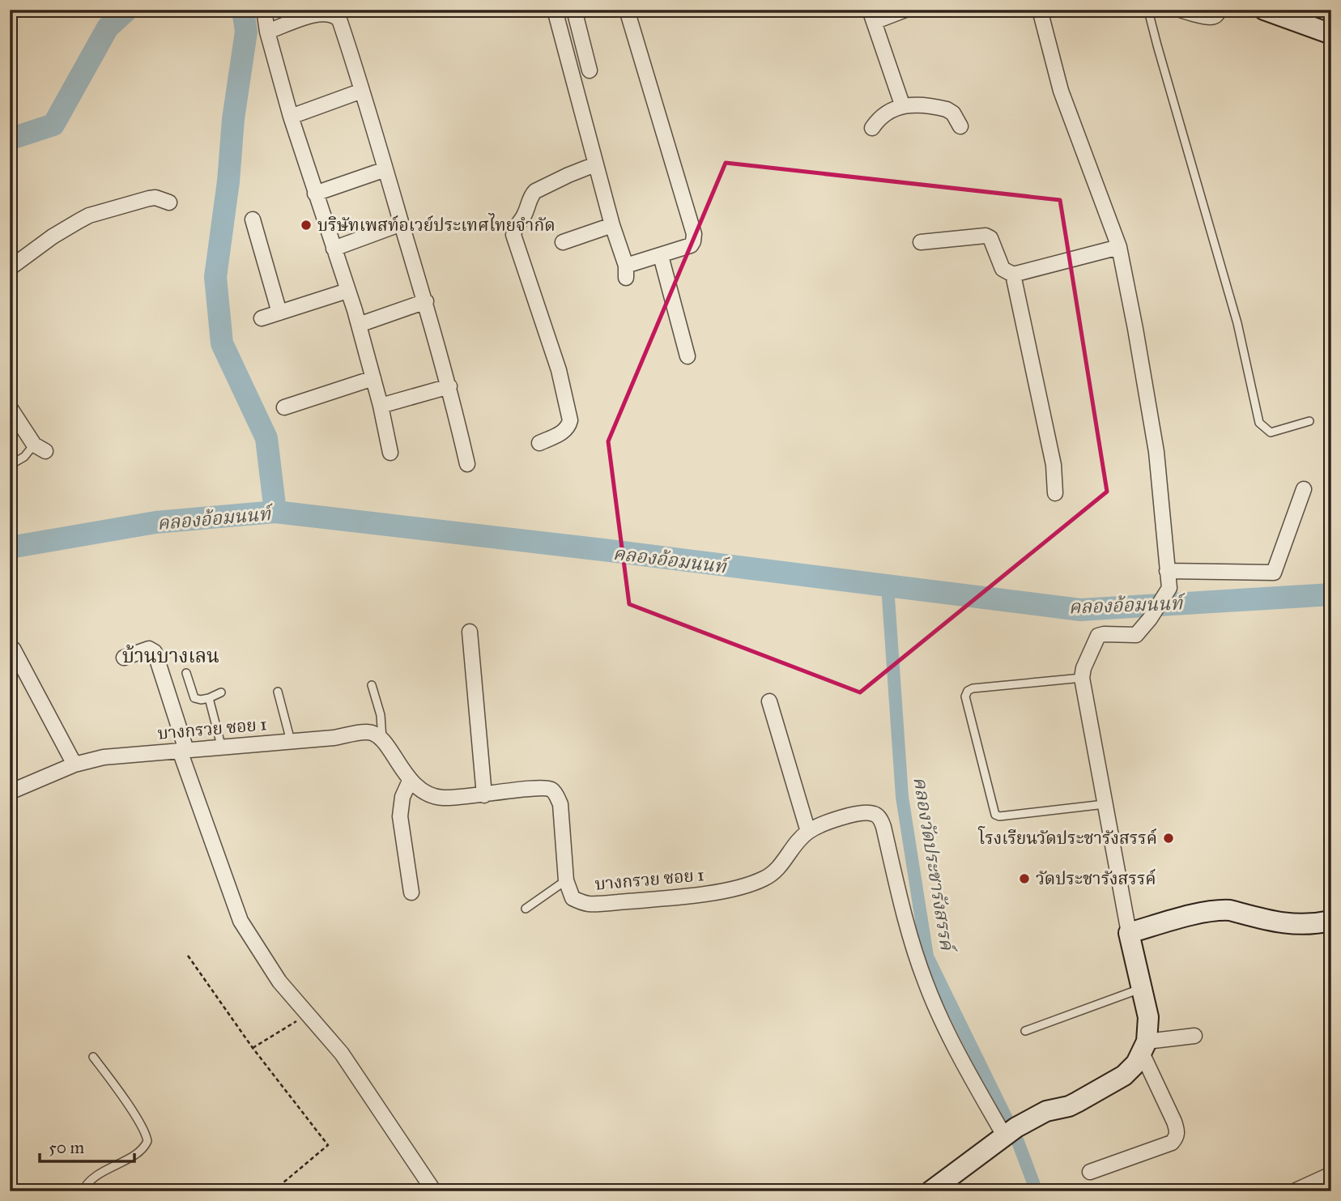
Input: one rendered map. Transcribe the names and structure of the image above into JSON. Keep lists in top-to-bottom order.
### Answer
{
  "streets": {
    "street": ["บางกรวย ซอย 1"]
  },
  "districts": ["บ้านบางเลน"],
  "water": ["คลองอ้อมนนท์", "คลองวัดประชารังสรรค์"],
  "places": ["บริษัทเพสท์อเวย์ประเทศไทยจำกัด", "โรงเรียนวัดประชารังสรรค์", "วัดประชารังสรรค์"],
  "scale_bar": "50 m"
}
